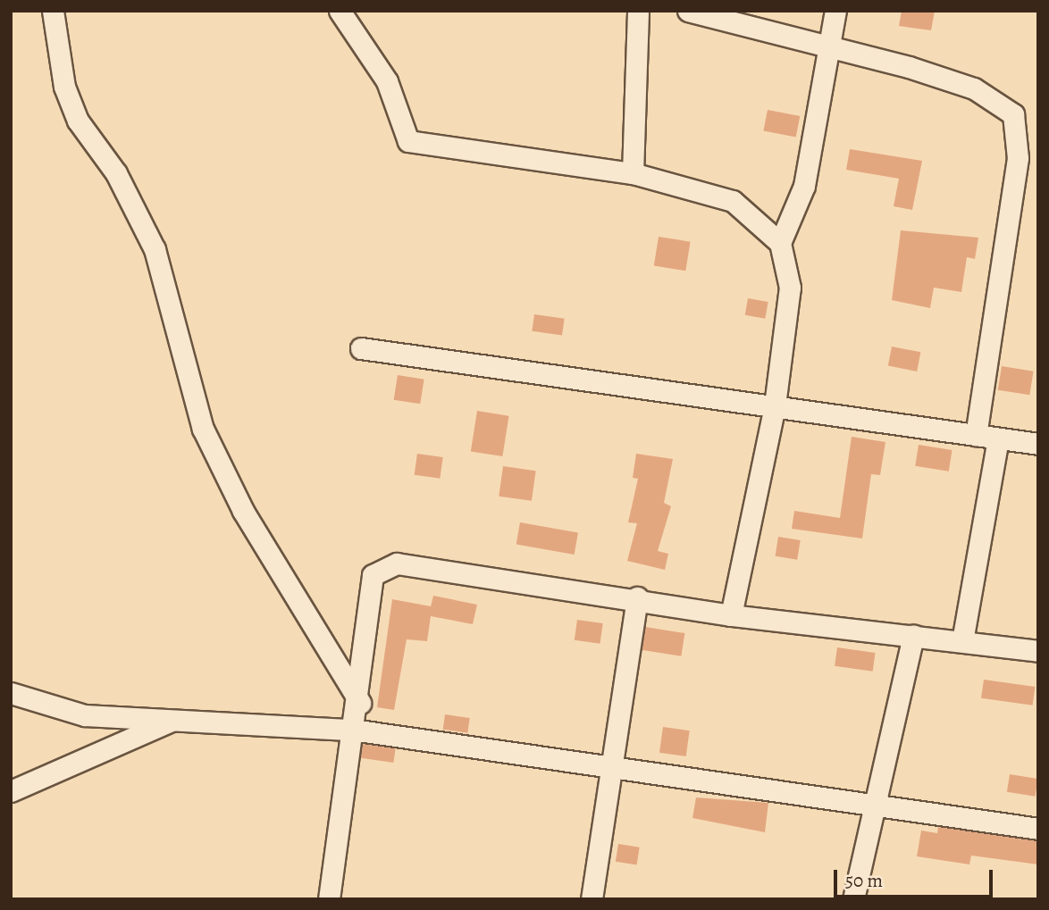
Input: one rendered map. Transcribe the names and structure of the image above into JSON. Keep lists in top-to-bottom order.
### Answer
{
  "scale_bar": "50 m"
}
